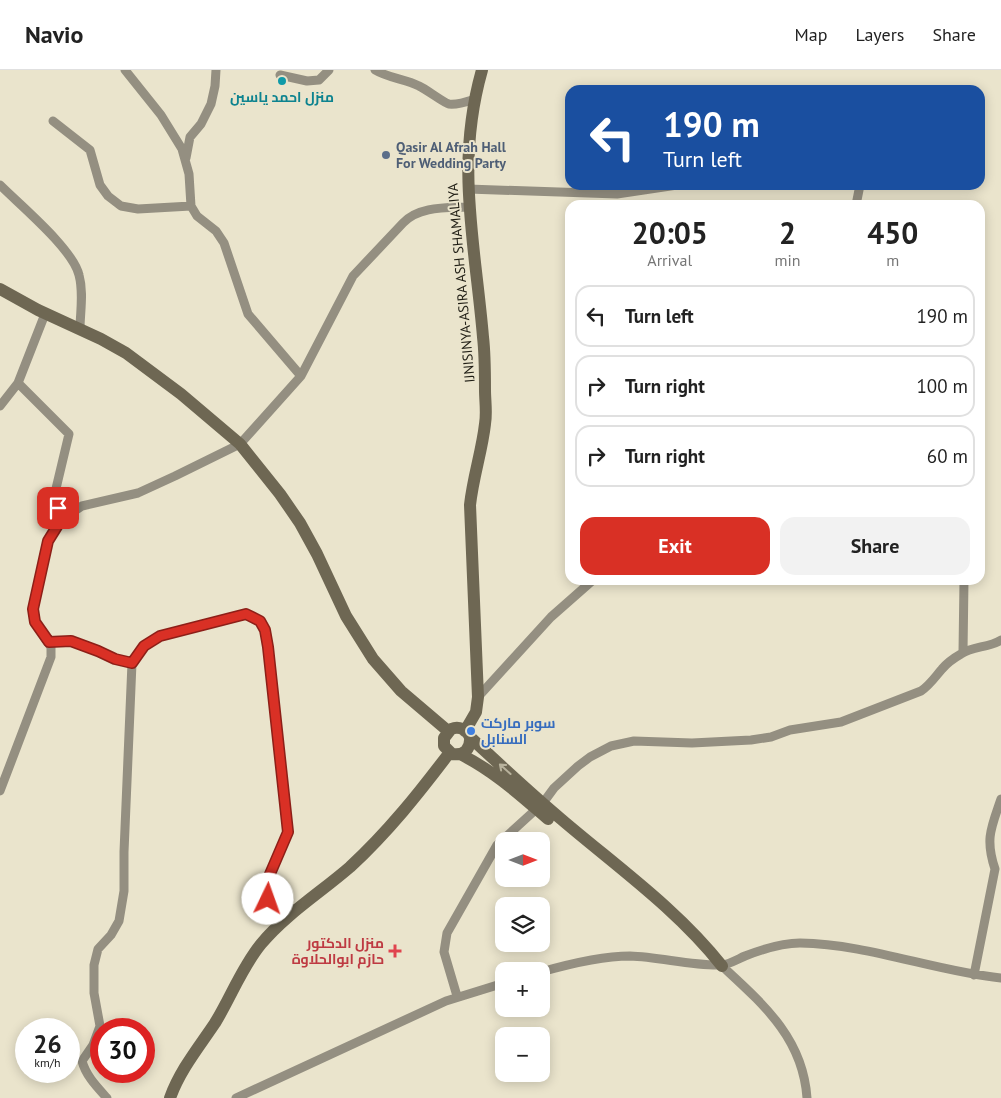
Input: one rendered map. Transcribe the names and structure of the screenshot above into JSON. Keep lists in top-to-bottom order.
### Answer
{
  "streets": {
    "street": ["IJNISINYA-ASIRA ASH SHAMALIYA"]
  },
  "places": {
    "other": ["منزل احمد ياسين", "Qasir Al Afrah Hall For Wedding Party", "سوبر ماركت السنابل"],
    "health": ["منزل الدكتور حازم ابوالحلاوة"]
  },
  "north": "right",
  "page": {
    "header": "Navio",
    "nav": ["Map", "Layers", "Share"],
    "turn": ["190 m", "Turn left"],
    "eta": [
      "20:05",
      "Arrival",
      "2",
      "min",
      "450",
      "m"
    ],
    "list": [
      {
        "name": "Turn left",
        "value": "190 m"
      },
      {
        "name": "Turn right",
        "value": "100 m"
      },
      {
        "name": "Turn right",
        "value": "60 m"
      }
    ],
    "buttons": ["Exit", "Share"],
    "map_buttons": ["+", "−"],
    "speed": "26 km/h",
    "limit": "30"
  }
}
